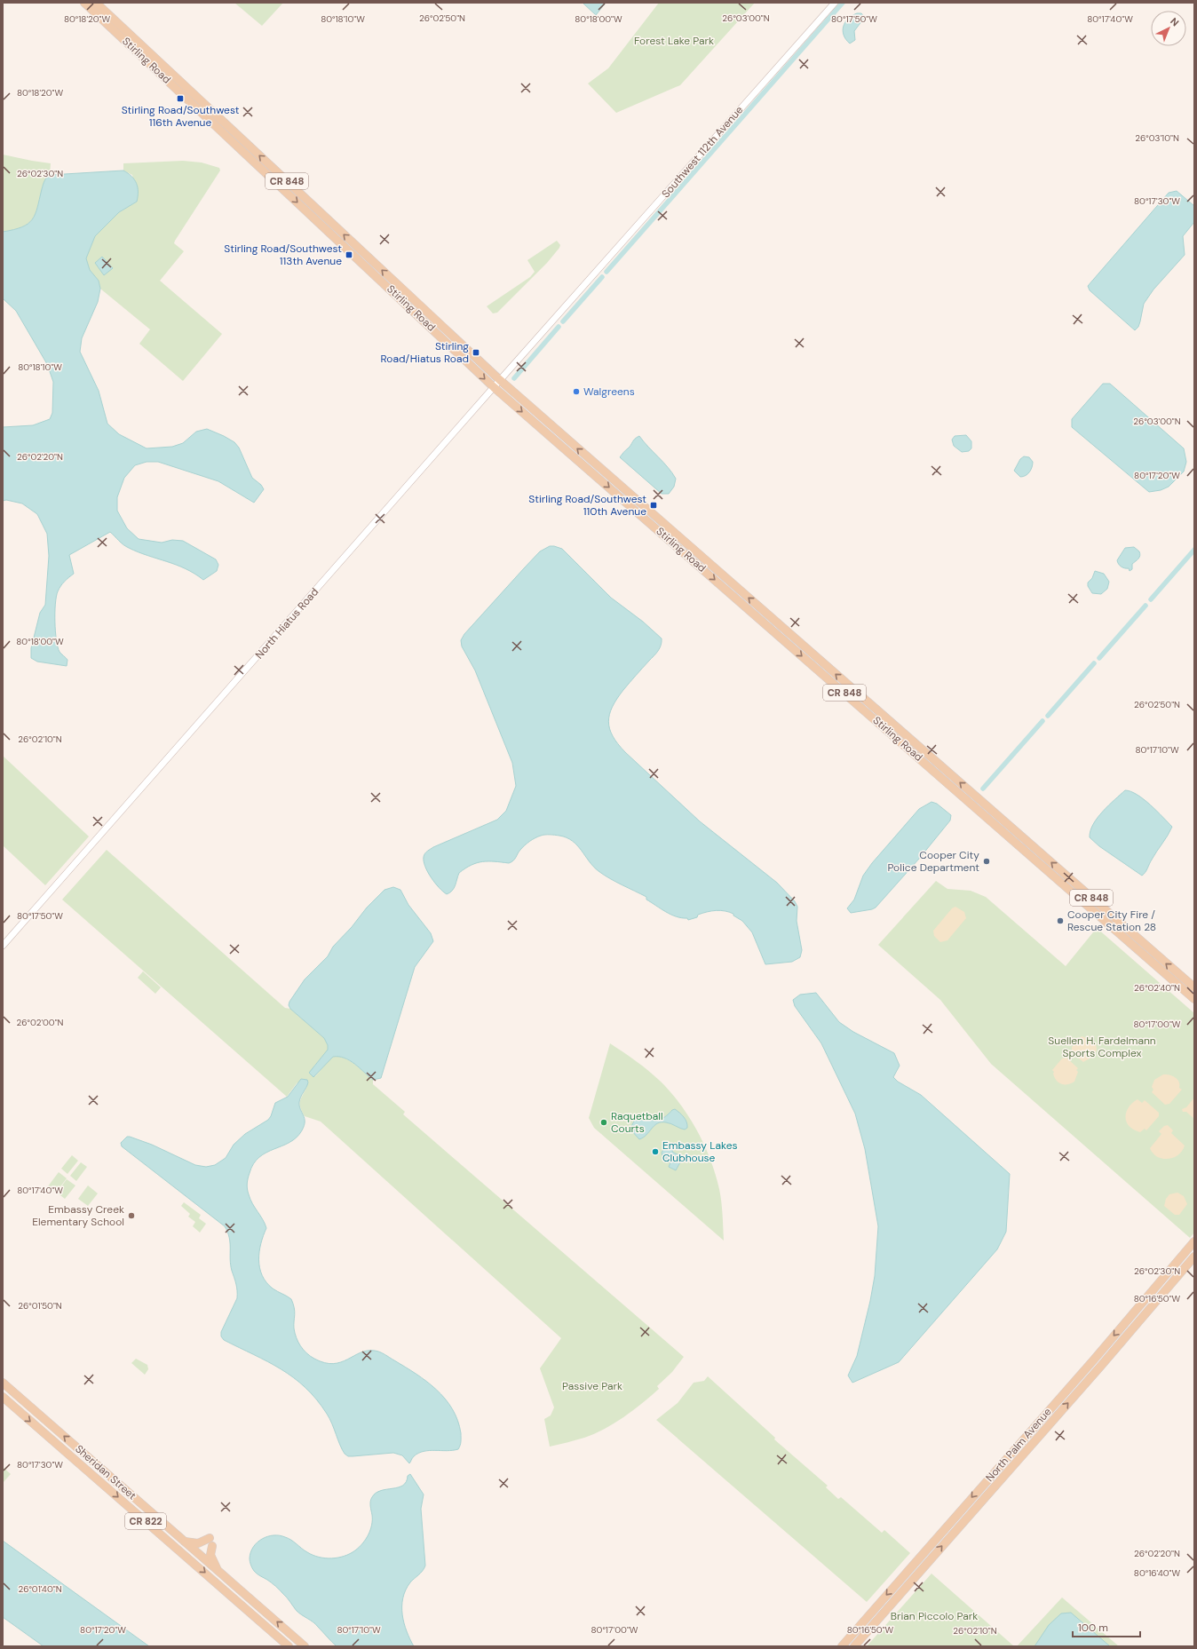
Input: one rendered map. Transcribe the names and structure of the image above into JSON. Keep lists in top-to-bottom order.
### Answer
{
  "streets": {
    "main road": [
      "Stirling Road",
      "CR 848",
      "North Palm Avenue",
      "Sheridan Street",
      "CR 822"
    ],
    "street": ["Southwest 112th Avenue", "North Hiatus Road"]
  },
  "crossings": [
    ["Stirling Road", "Southwest 112th Avenue"],
    ["Stirling Road", "North Hiatus Road"],
    ["Southwest 112th Avenue", "North Hiatus Road"]
  ],
  "parks": [
    "Forest Lake Park",
    "Suellen H. Fardelmann Sports Complex",
    "Passive Park",
    "Brian Piccolo Park"
  ],
  "places": {
    "transit": [
      "Stirling Road/Southwest 116th Avenue",
      "Stirling Road/Southwest 113th Avenue",
      "Stirling Road/Hiatus Road",
      "Stirling Road/Southwest 110th Avenue"
    ],
    "other": [
      "Walgreens",
      "Cooper City Police Department",
      "Cooper City Fire / Rescue Station 28",
      "Raquetball Courts",
      "Embassy Lakes Clubhouse",
      "Embassy Creek Elementary School"
    ]
  },
  "scale_bar": "100 m",
  "north": "top right",
  "coordinates": [
    "26°02'50\"N",
    "26°03'00\"N",
    "80°18'10\"W",
    "80°17'50\"W",
    "80°17'40\"W",
    "80°18'20\"W",
    "80°18'00\"W",
    "26°03'10\"N",
    "26°02'30\"N",
    "80°17'30\"W",
    "26°02'20\"N",
    "80°17'20\"W",
    "26°02'10\"N",
    "80°17'10\"W",
    "26°02'40\"N",
    "26°02'00\"N",
    "80°17'00\"W",
    "80°16'50\"W",
    "26°01'50\"N",
    "80°16'40\"W",
    "26°01'40\"N"
  ]
}
